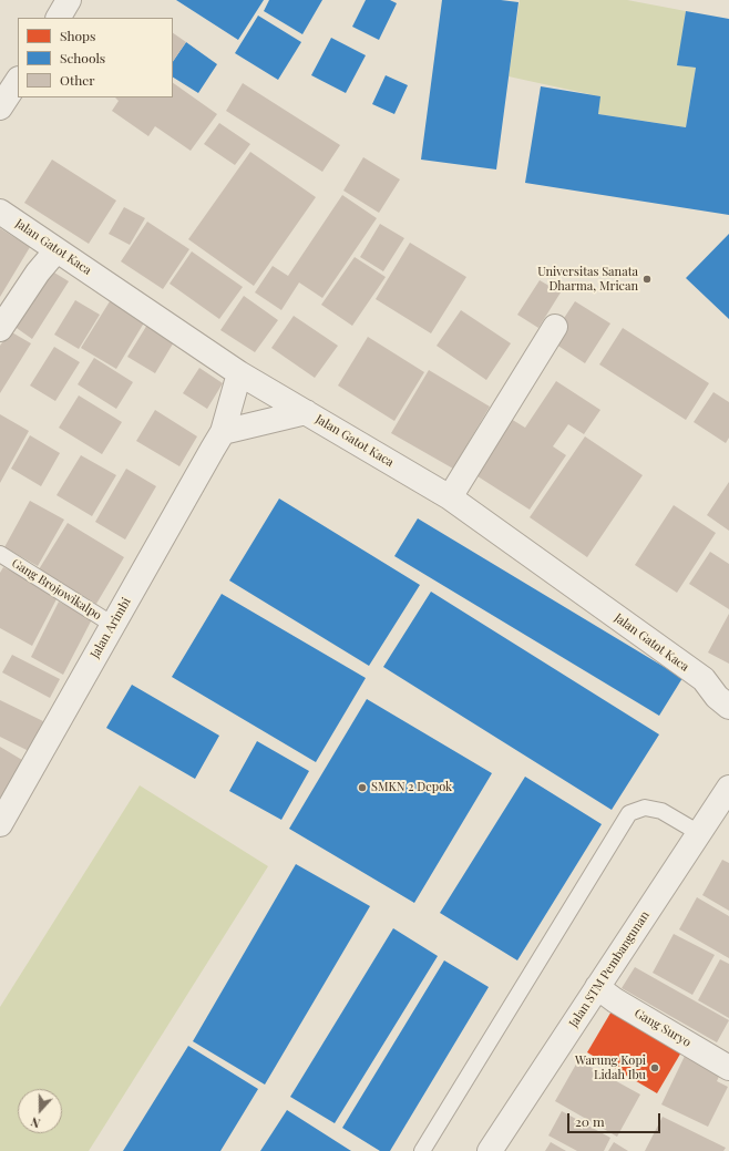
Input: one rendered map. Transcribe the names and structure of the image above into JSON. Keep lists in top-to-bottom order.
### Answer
{
  "streets": {
    "street": [
      "Jalan Gatot Kaca",
      "Jalan Arimbi",
      "Jalan STM Pembangunan",
      "Gang Suryo"
    ],
    "lane": ["Gang Brojowikalpo"]
  },
  "crossings": [
    ["Jalan Gatot Kaca", "Jalan Arimbi"],
    ["Gang Brojowikalpo", "Jalan Arimbi"],
    ["Jalan STM Pembangunan", "Gang Suryo"]
  ],
  "places": ["Universitas Sanata Dharma, Mrican", "SMKN 2 Depok", "Warung Kopi Lidah Ibu"],
  "legend": ["Shops", "Schools", "Other"],
  "scale_bar": "20 m",
  "north": "bottom"
}
